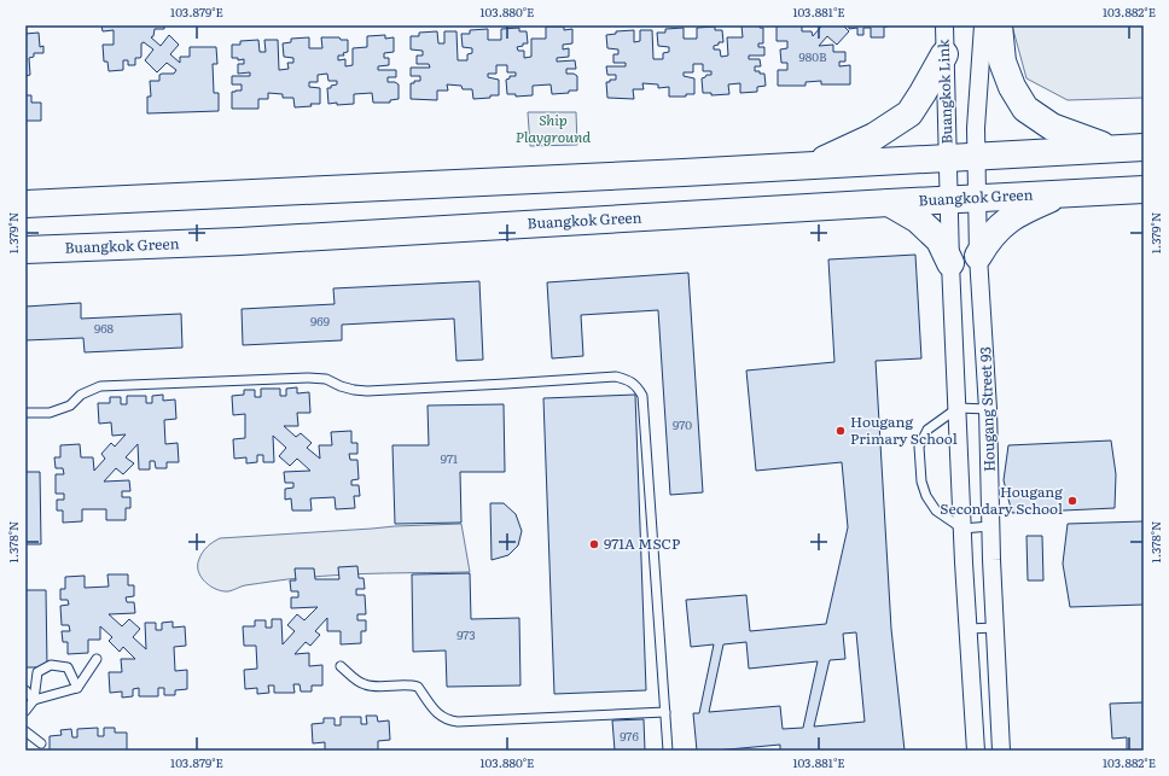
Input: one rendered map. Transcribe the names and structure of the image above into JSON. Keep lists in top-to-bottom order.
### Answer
{
  "streets": {
    "main road": ["Buangkok Green"],
    "street": ["Buangkok Link", "Hougang Street 93"]
  },
  "crossings": [
    ["Buangkok Link", "Hougang Street 93"],
    ["Buangkok Green", "Hougang Street 93"]
  ],
  "parks": ["Ship Playground"],
  "places": ["Hougang Primary School", "Hougang Secondary School", "971A MSCP"],
  "house_numbers": [
    "980B",
    "969",
    "968",
    "970",
    "971",
    "973",
    "976"
  ],
  "coordinates": [
    "103.879°E",
    "103.880°E",
    "103.881°E",
    "103.882°E",
    "1.379°N",
    "1.378°N"
  ]
}
